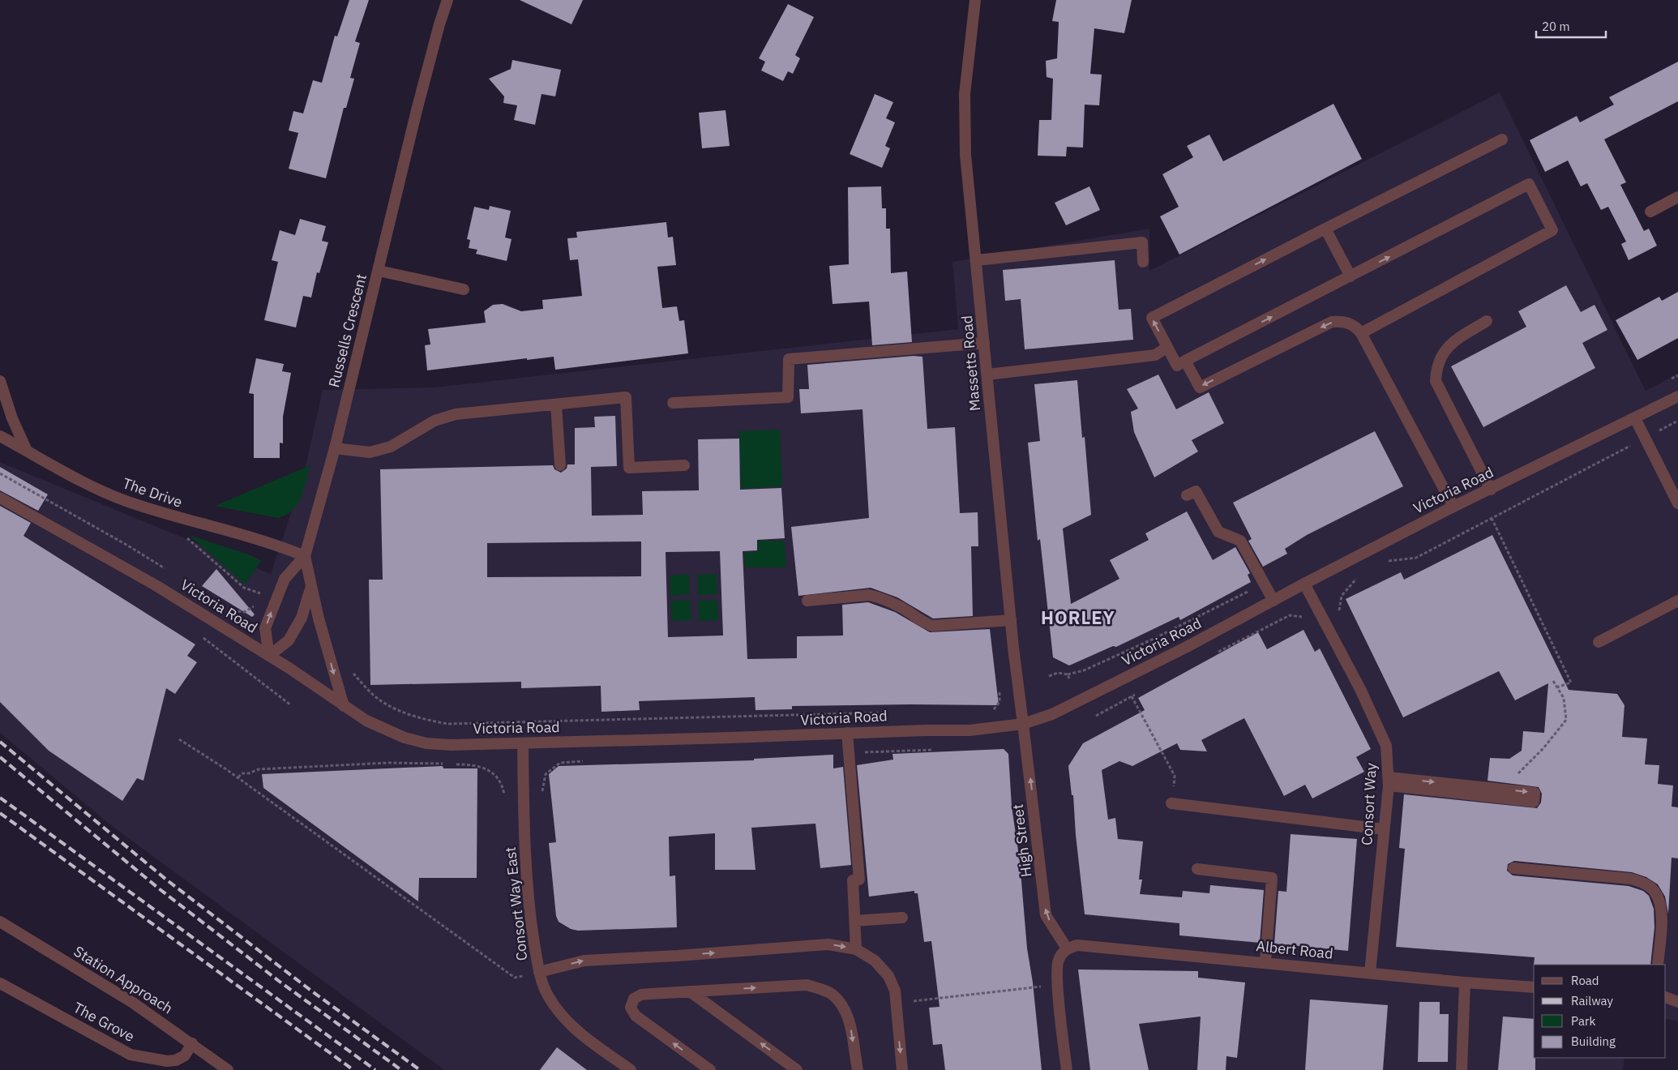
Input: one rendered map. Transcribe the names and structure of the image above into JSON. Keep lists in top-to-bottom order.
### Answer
{
  "streets": {
    "street": [
      "Russells Crescent",
      "Massetts Road",
      "Victoria Road",
      "The Drive",
      "Consort Way",
      "High Street",
      "Consort Way East",
      "Albert Road",
      "Station Approach",
      "The Grove"
    ]
  },
  "crossings": [
    ["Russells Crescent", "The Drive"],
    ["Massetts Road", "Victoria Road"],
    ["Massetts Road", "High Street"],
    ["Victoria Road", "Consort Way"],
    ["Victoria Road", "High Street"],
    ["Victoria Road", "Consort Way East"],
    ["Consort Way", "Albert Road"],
    ["High Street", "Albert Road"],
    ["Station Approach", "The Grove"]
  ],
  "one_way": ["High Street"],
  "districts": ["HORLEY"],
  "legend": [
    "Road",
    "Railway",
    "Park",
    "Building"
  ],
  "scale_bar": "20 m"
}
